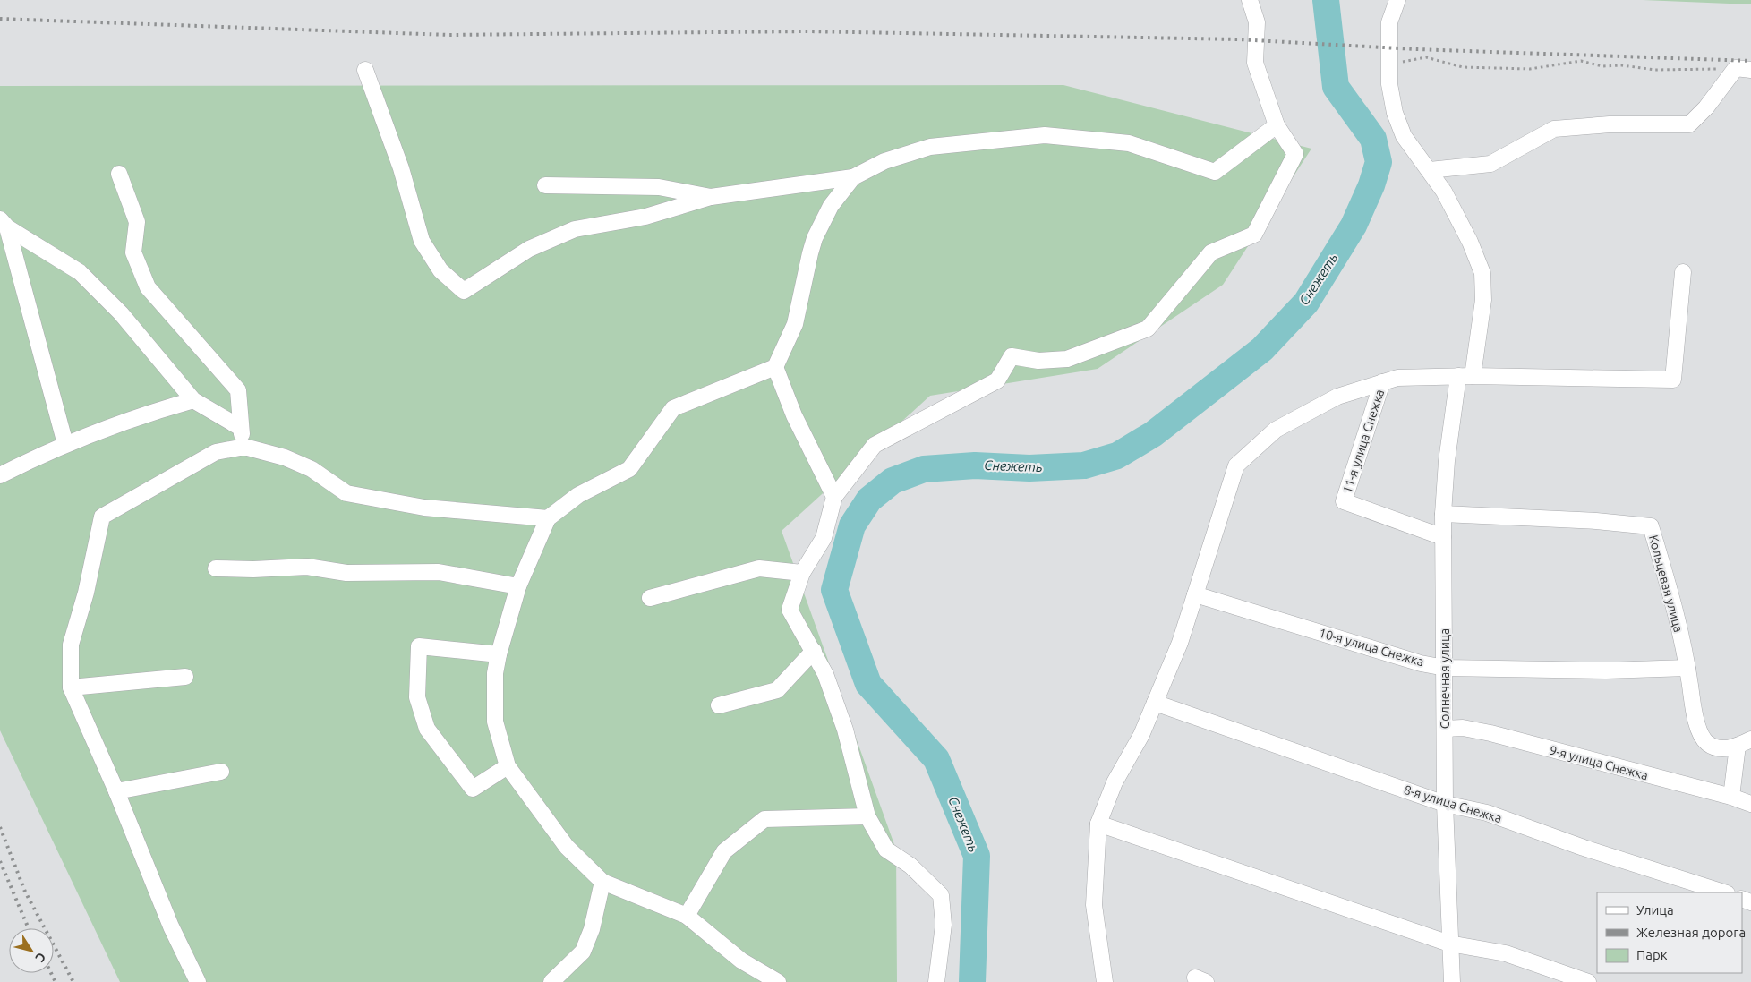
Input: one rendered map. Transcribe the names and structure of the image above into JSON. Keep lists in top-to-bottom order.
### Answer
{
  "streets": {
    "street": [
      "11-я улица Снежка",
      "Кольцевая улица",
      "10-я улица Снежка",
      "Солнечная улица",
      "9-я улица Снежка",
      "8-я улица Снежка"
    ]
  },
  "crossings": [
    ["11-я улица Снежка", "Солнечная улица"],
    ["Кольцевая улица", "10-я улица Снежка"],
    ["Кольцевая улица", "Солнечная улица"],
    ["10-я улица Снежка", "Солнечная улица"],
    ["Солнечная улица", "9-я улица Снежка"],
    ["Солнечная улица", "8-я улица Снежка"]
  ],
  "water": ["Снежеть"],
  "legend": ["Улица", "Железная дорога", "Парк"],
  "north": "bottom right"
}
